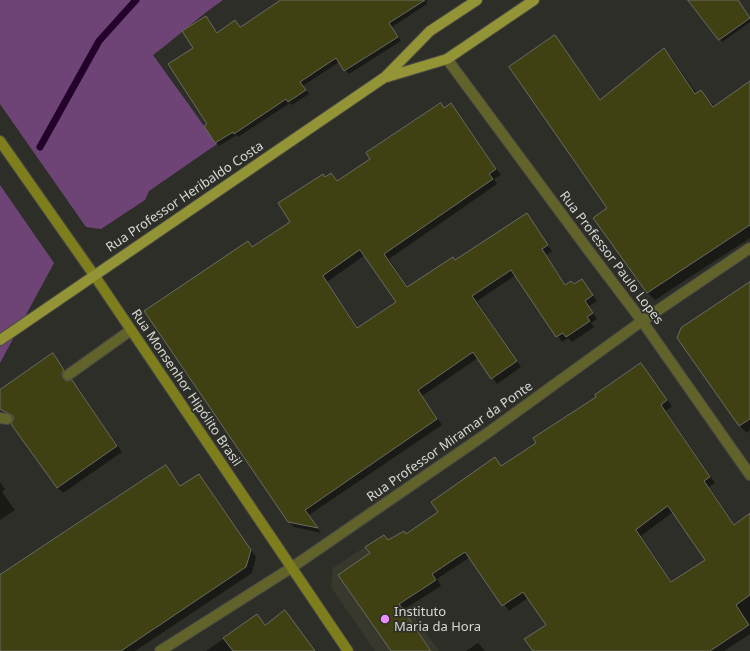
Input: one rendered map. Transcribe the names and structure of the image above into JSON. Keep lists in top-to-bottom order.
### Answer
{
  "streets": {
    "main road": ["Rua Professor Heribaldo Costa", "Rua Monsenhor Hipólito Brasil"],
    "street": ["Rua Professor Paulo Lopes", "Rua Professor Miramar da Ponte"]
  },
  "crossings": [
    ["Rua Professor Heribaldo Costa", "Rua Professor Paulo Lopes"],
    ["Rua Professor Heribaldo Costa", "Rua Monsenhor Hipólito Brasil"],
    ["Rua Professor Paulo Lopes", "Rua Professor Miramar da Ponte"],
    ["Rua Monsenhor Hipólito Brasil", "Rua Professor Miramar da Ponte"]
  ],
  "places": ["Instituto Maria da Hora"]
}
